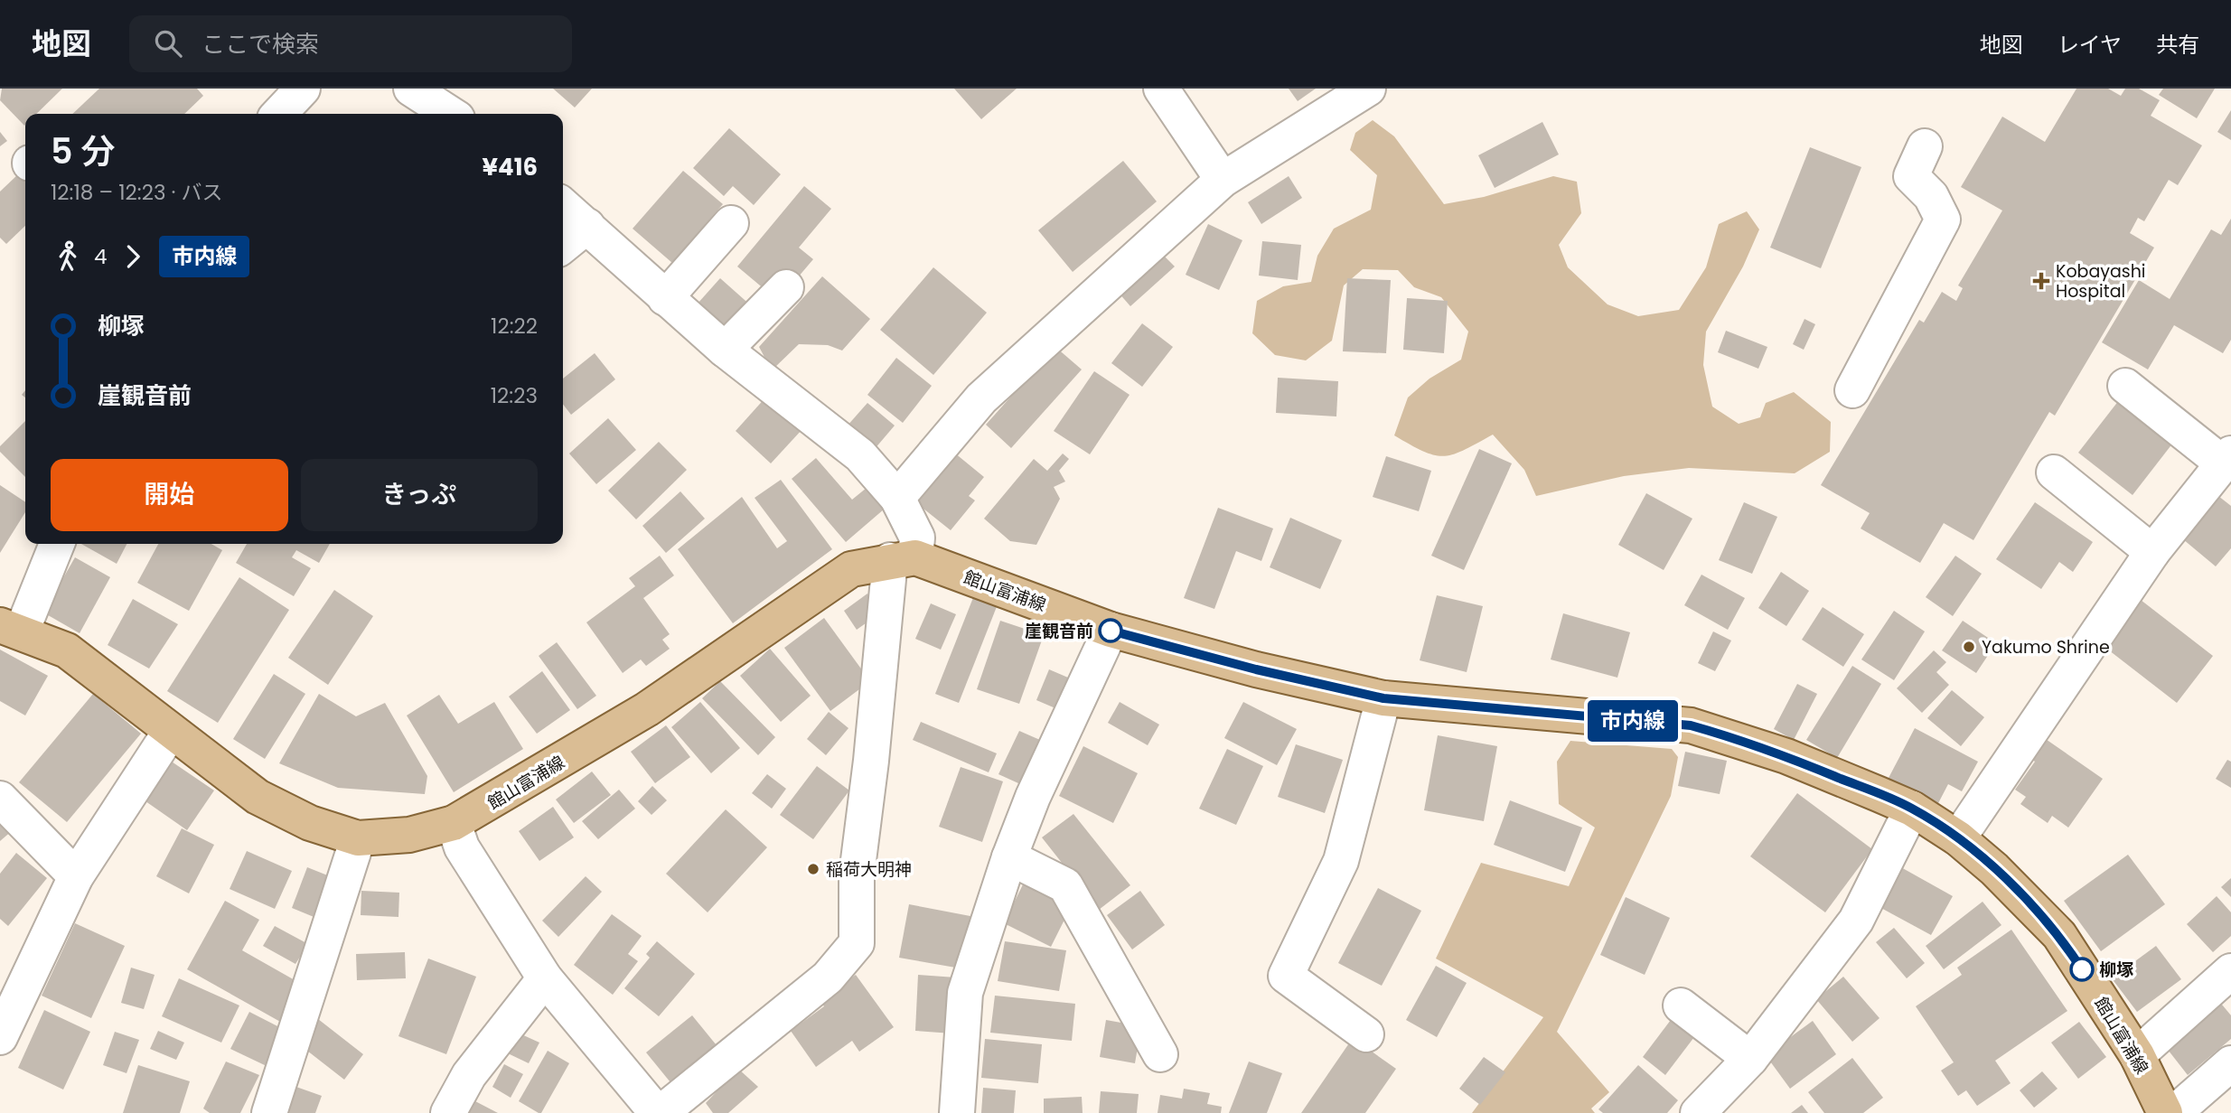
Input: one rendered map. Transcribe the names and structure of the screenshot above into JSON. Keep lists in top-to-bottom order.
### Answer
{
  "streets": {
    "main road": ["館山富浦線"]
  },
  "places": {
    "health": ["Kobayashi Hospital"],
    "other": [
      "崖観音前",
      "Yakumo Shrine",
      "稲荷大明神",
      "柳塚"
    ]
  },
  "lines": ["bus line 市内線"],
  "page": {
    "header": "地図",
    "search": "ここで検索",
    "nav": ["地図", "レイヤ", "共有"],
    "on_map": "市内線",
    "heading": ["5 分", "12:18 – 12:23 · バス", "¥416"],
    "legs": ["4", "市内線"],
    "list": [
      {
        "name": "柳塚",
        "value": "12:22"
      },
      {
        "name": "崖観音前",
        "value": "12:23"
      }
    ],
    "buttons": ["開始", "きっぷ"]
  }
}
